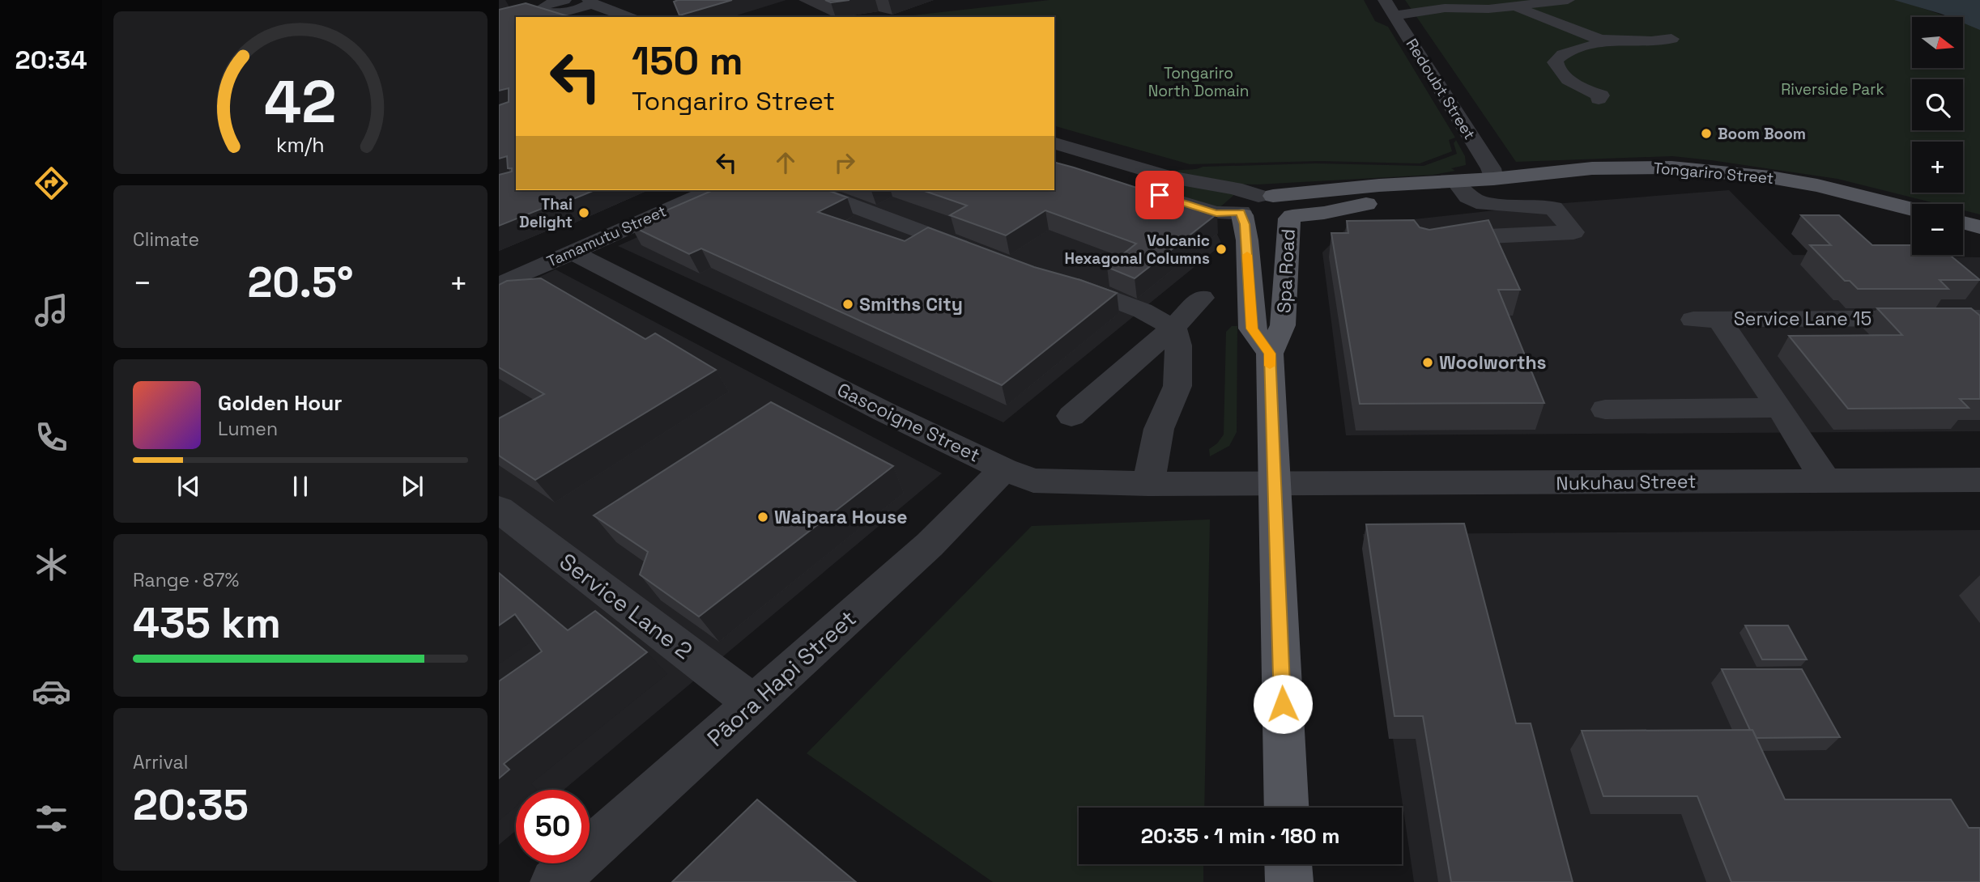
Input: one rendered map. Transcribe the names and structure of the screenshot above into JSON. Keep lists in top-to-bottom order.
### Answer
{
  "streets": {
    "main road": ["Tongariro Street", "Spa Road"],
    "street": [
      "Redoubt Street",
      "Tamamutu Street",
      "Service Lane 15",
      "Gascoigne Street",
      "Nukuhau Street",
      "Service Lane 2",
      "Pāora Hapi Street"
    ]
  },
  "crossings": [
    ["Redoubt Street", "Tongariro Street"],
    ["Tongariro Street", "Spa Road"],
    ["Tamamutu Street", "Gascoigne Street"],
    ["Spa Road", "Gascoigne Street"],
    ["Spa Road", "Nukuhau Street"],
    ["Gascoigne Street", "Nukuhau Street"],
    ["Gascoigne Street", "Pāora Hapi Street"],
    ["Service Lane 2", "Pāora Hapi Street"]
  ],
  "parks": ["Tongariro North Domain", "Riverside Park"],
  "places": [
    "Boom Boom",
    "Thai Delight",
    "Volcanic Hexagonal Columns",
    "Smiths City",
    "Woolworths",
    "Waipara House"
  ],
  "north": "right",
  "page": {
    "tabs": "20:34",
    "map_buttons": ["+", "−"],
    "turn": ["150 m", "Tongariro Street"],
    "tile": [
      "Climate",
      ["Range · 87%", "435 km"],
      ["Arrival", "20:35"]
    ],
    "heat": ["−", "20.5°", "+"],
    "song": ["Golden Hour", "Lumen"],
    "limit": "50",
    "trip": "20:35 · 1 min · 180 m",
    "gauge": ["42", "km/h"]
  }
}
